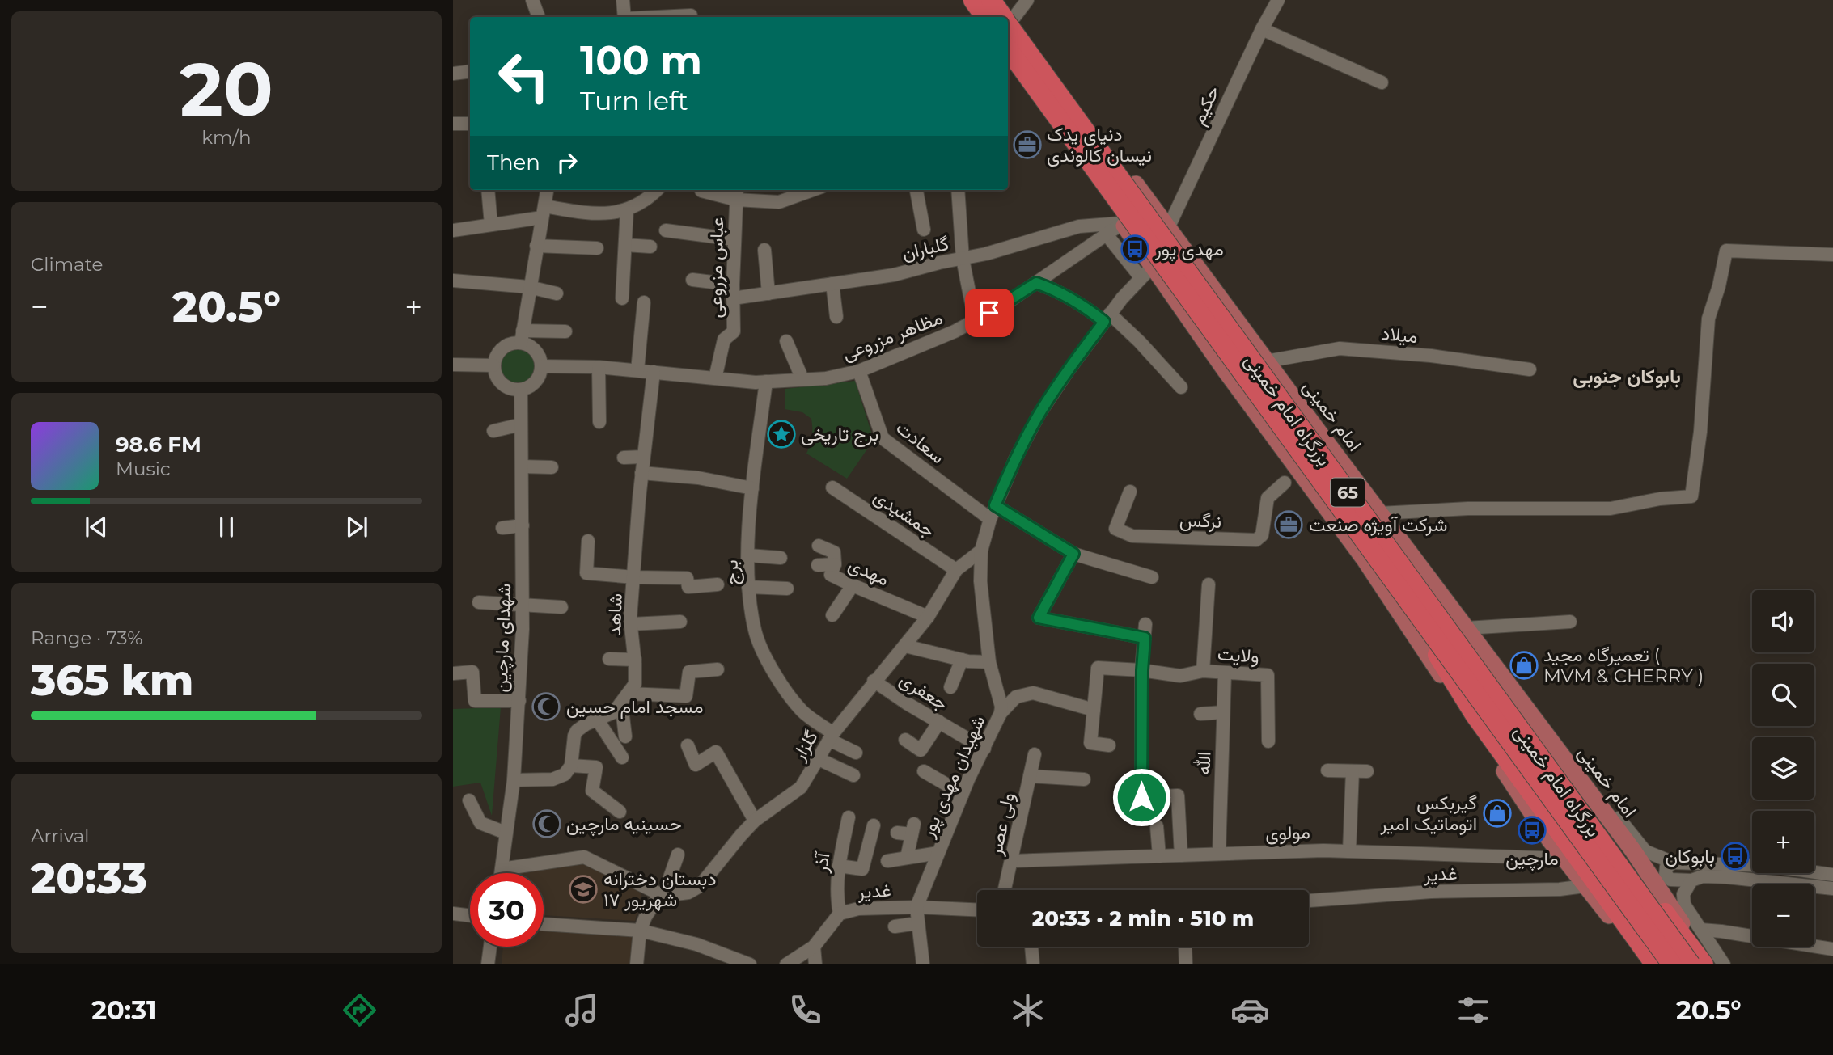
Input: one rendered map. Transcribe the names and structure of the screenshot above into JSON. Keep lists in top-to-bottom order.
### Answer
{
  "streets": {
    "highway": ["بزرگراه امام خمینی", "65"],
    "main road": ["امام خمینی"],
    "street": [
      "حکیم",
      "گلباران",
      "عباس مزروعی",
      "میلاد",
      "مظاهر مزروعی",
      "سعادت",
      "جمشیدی",
      "نرگس",
      "مهدی",
      "برج",
      "شاهد",
      "شهدای مارچین",
      "ولایت",
      "جعفری",
      "گلزار",
      "الله",
      "شهیدان مهدی پور",
      "ولی عصر",
      "مولوی",
      "آذر",
      "غدیر"
    ]
  },
  "crossings": [
    ["حکیم", "امام خمینی"],
    ["گلباران", "عباس مزروعی"],
    ["گلباران", "مظاهر مزروعی"],
    ["عباس مزروعی", "مظاهر مزروعی"],
    ["میلاد", "امام خمینی"],
    ["مظاهر مزروعی", "سعادت"],
    ["مظاهر مزروعی", "برج"],
    ["مظاهر مزروعی", "شاهد"],
    ["مظاهر مزروعی", "شهدای مارچین"],
    ["بزرگراه امام خمینی", "امام خمینی"],
    ["سعادت", "شهیدان مهدی پور"],
    ["جمشیدی", "گلزار"],
    ["مهدی", "گلزار"],
    ["برج", "گلزار"],
    ["ولایت", "الله"],
    ["جعفری", "گلزار"],
    ["جعفری", "شهیدان مهدی پور"],
    ["گلزار", "شهیدان مهدی پور"],
    ["الله", "مولوی"],
    ["شهیدان مهدی پور", "غدیر"],
    ["ولی عصر", "مولوی"],
    ["آذر", "غدیر"]
  ],
  "districts": ["بابوکان جنوبی"],
  "places": {
    "office": ["دنیای یدک نیسان کالوندی", "شرکت آویژه صنعت"],
    "bus stop": ["مهدی پور", "مارچین", "بابوکان"],
    "place": ["برج تاریخی"],
    "shop": ["تعمیرگاه مجید ( MVM & CHERRY )", "گیربکس اتوماتیک امیر"],
    "mosque": ["مسجد امام حسین", "حسینیه مارچین"],
    "school or university": ["دبستان دخترانه ۱۷ شهریور"]
  },
  "page": {
    "tile": [
      ["20", "km/h"],
      "Climate",
      ["Range · 73%", "365 km"],
      ["Arrival", "20:33"]
    ],
    "turn": ["100 m", "Turn left"],
    "then": "Then",
    "heat": ["−", "20.5°", "+"],
    "song": ["98.6 FM", "Music"],
    "map_buttons": ["+", "−"],
    "limit": "30",
    "trip": "20:33 · 2 min · 510 m",
    "tabs": ["20:31", "20.5°"]
  }
}
